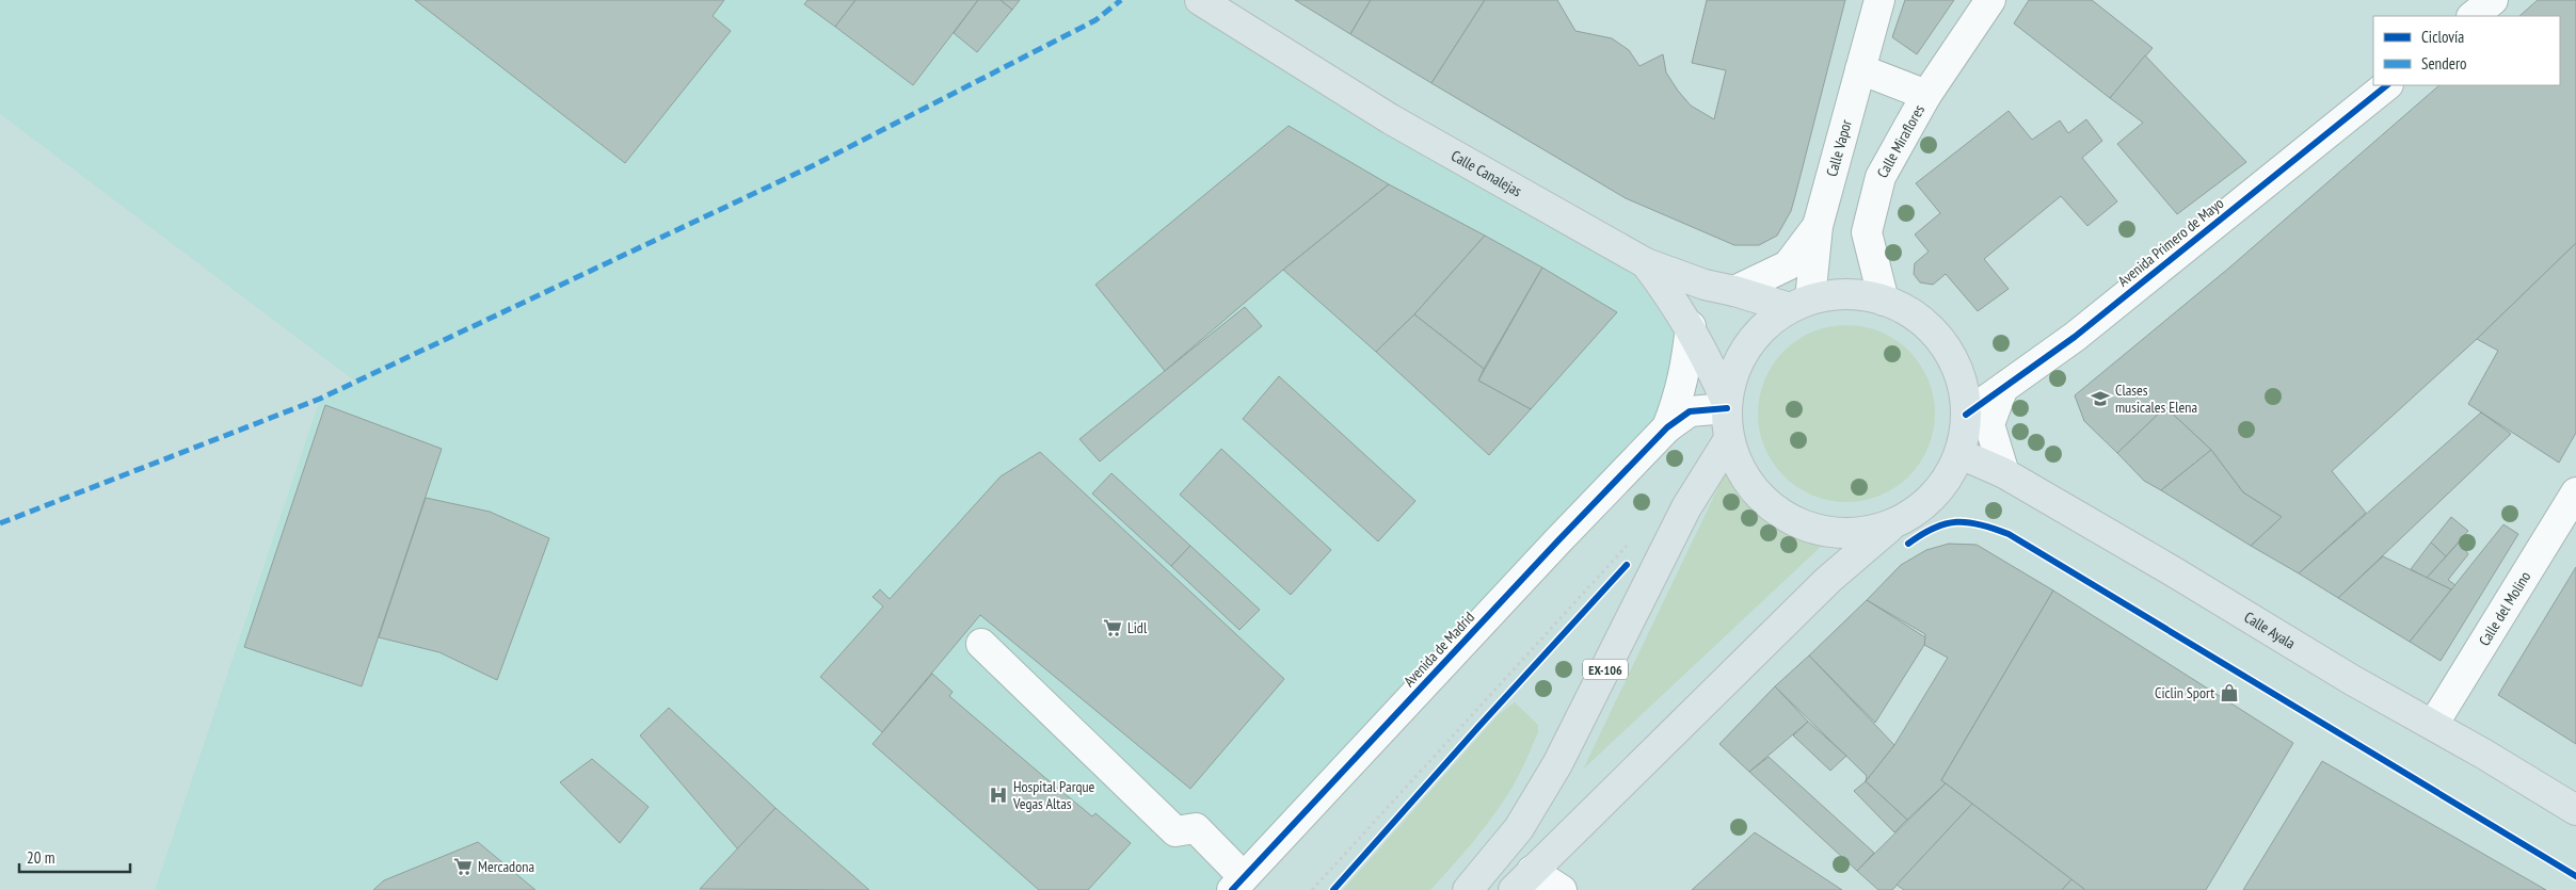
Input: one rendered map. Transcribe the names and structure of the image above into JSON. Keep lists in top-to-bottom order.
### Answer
{
  "streets": {
    "main road": ["Calle Canalejas", "Calle Ayala", "EX-106"],
    "street": [
      "Calle Miraflores",
      "Calle Vapor",
      "Avenida Primero de Mayo",
      "Calle del Molino",
      "Avenida de Madrid"
    ]
  },
  "crossings": [
    ["Calle Vapor", "Calle Canalejas"],
    ["Calle del Molino", "Calle Ayala"]
  ],
  "places": {
    "school or university": ["Clases musicales Elena"],
    "supermarket": ["Lidl", "Mercadona"],
    "shop": ["Ciclin Sport"],
    "hospital": ["Hospital Parque Vegas Altas"]
  },
  "legend": ["Ciclovía", "Sendero"],
  "scale_bar": "20 m"
}
